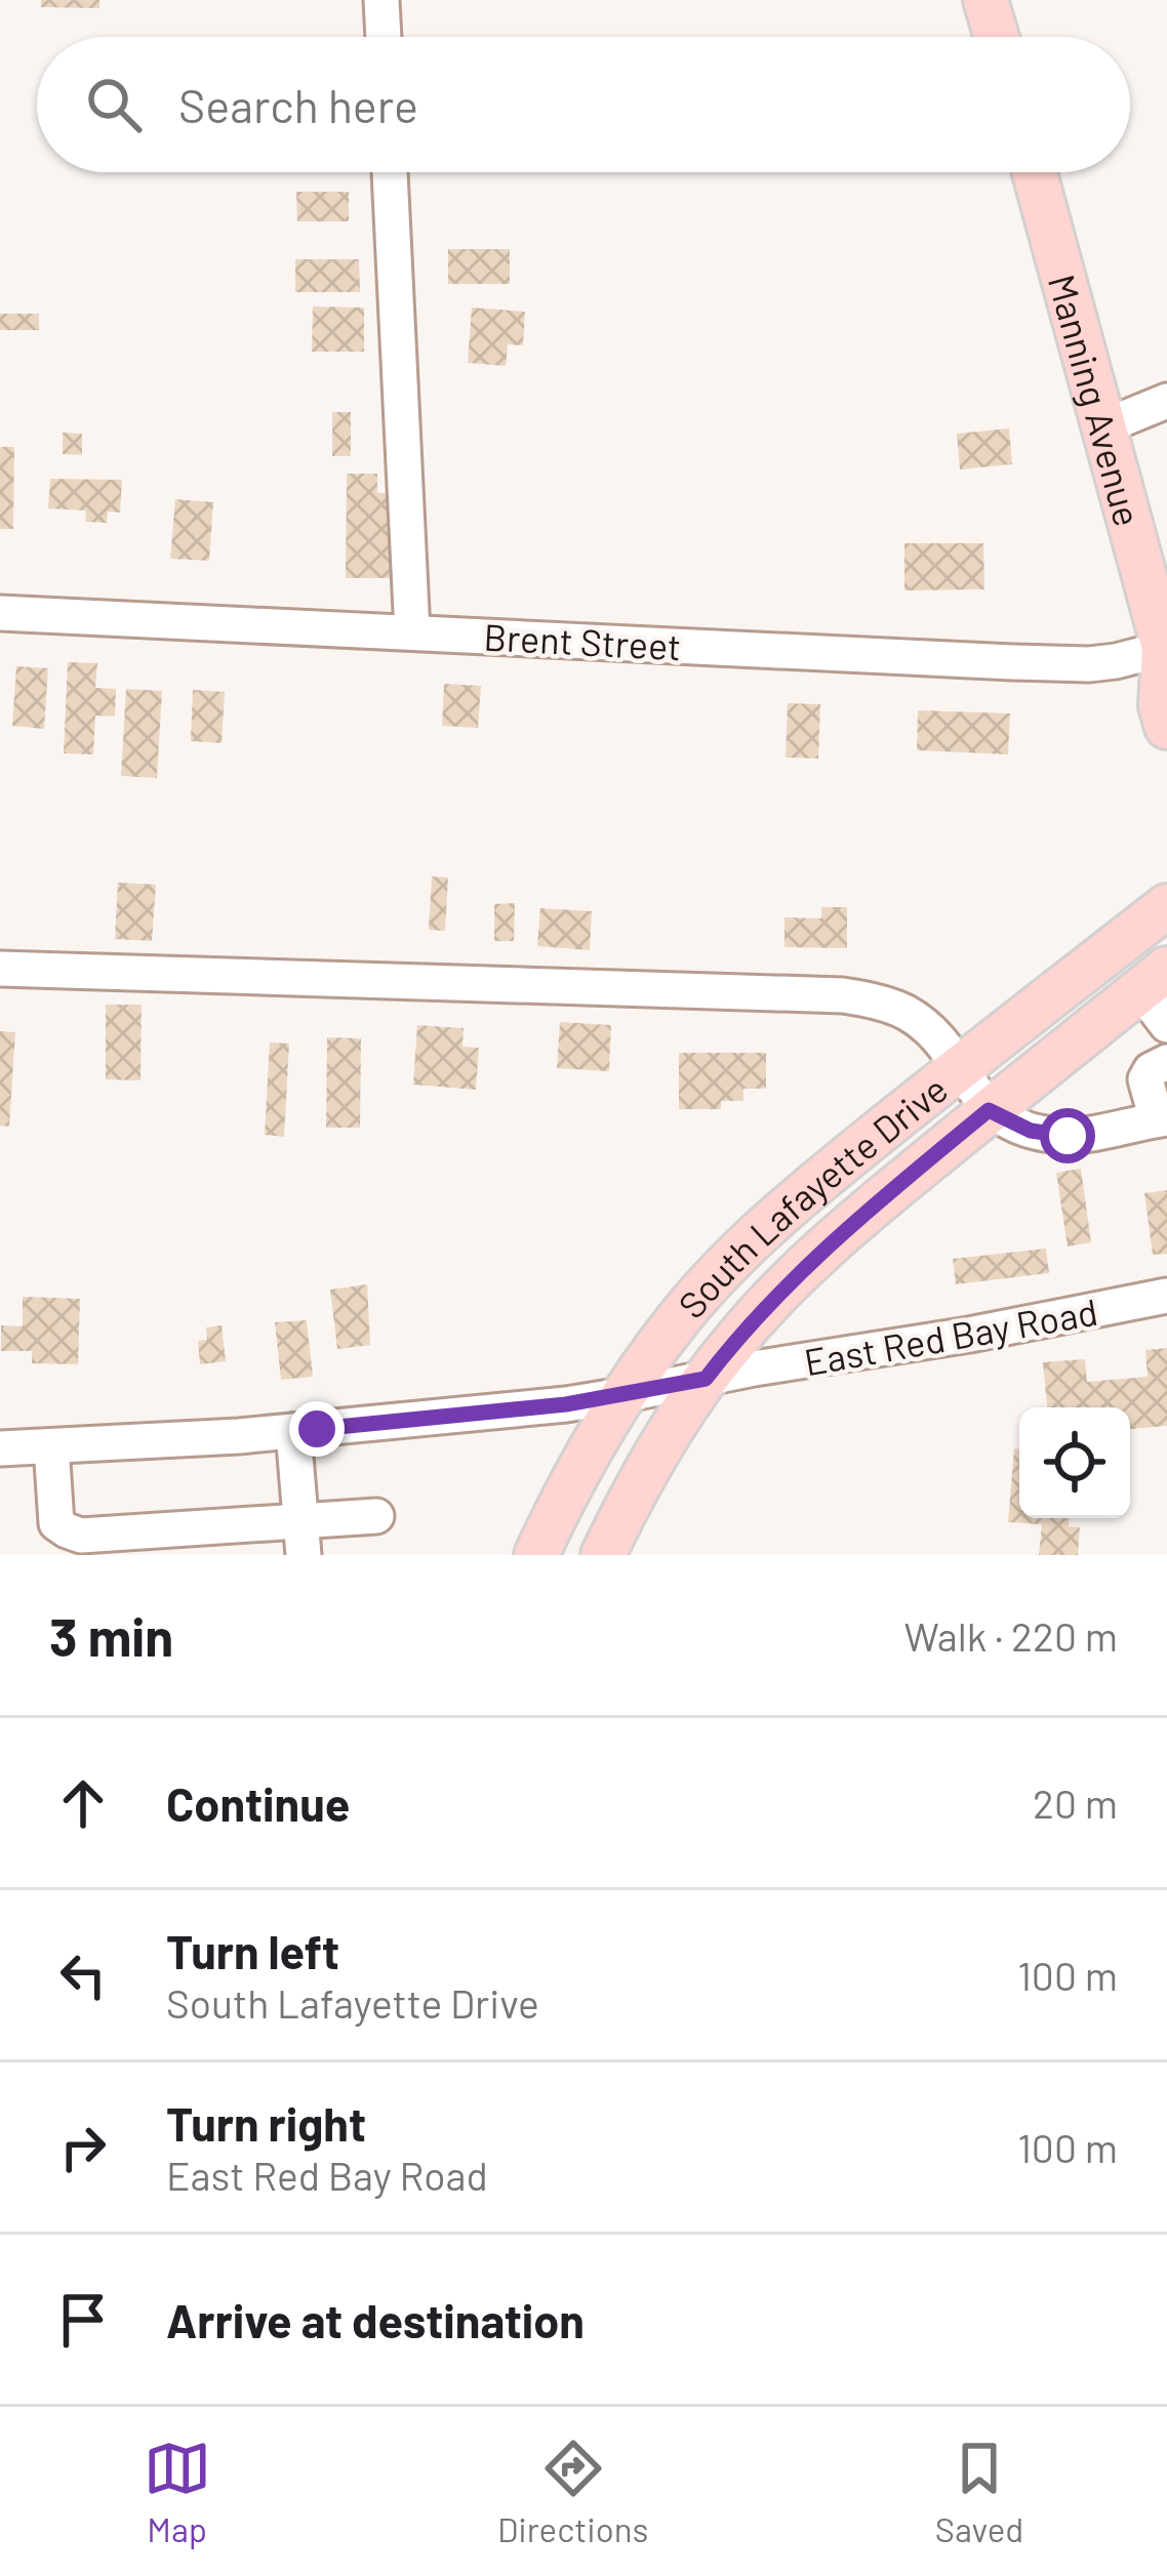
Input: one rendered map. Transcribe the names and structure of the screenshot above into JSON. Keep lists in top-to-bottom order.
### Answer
{
  "streets": {
    "main road": ["Manning Avenue", "South Lafayette Drive"],
    "street": ["Brent Street", "East Red Bay Road"]
  },
  "crossings": [
    ["Manning Avenue", "Brent Street"],
    ["South Lafayette Drive", "East Red Bay Road"]
  ],
  "page": {
    "search": "Search here",
    "heading": ["3 min", "Walk · 220 m"],
    "list": [
      ["Continue", "20 m"],
      ["Turn left", "South Lafayette Drive", "100 m"],
      ["Turn right", "East Red Bay Road", "100 m"],
      "Arrive at destination"
    ],
    "nav": ["Map", "Directions", "Saved"]
  }
}
